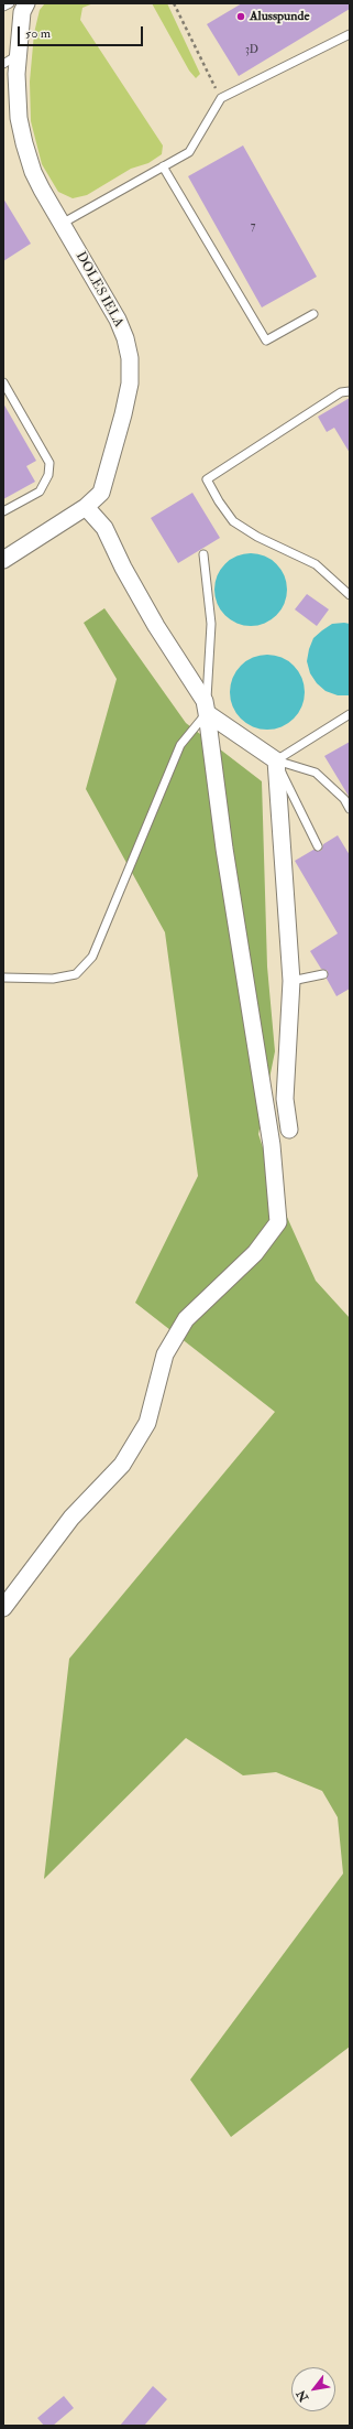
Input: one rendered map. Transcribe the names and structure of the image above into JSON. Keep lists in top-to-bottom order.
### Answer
{
  "streets": {
    "street": ["DOLES IELA"]
  },
  "places": ["Alusspunde"],
  "house_numbers": ["3D", "7"],
  "scale_bar": "50 m",
  "north": "bottom left"
}
